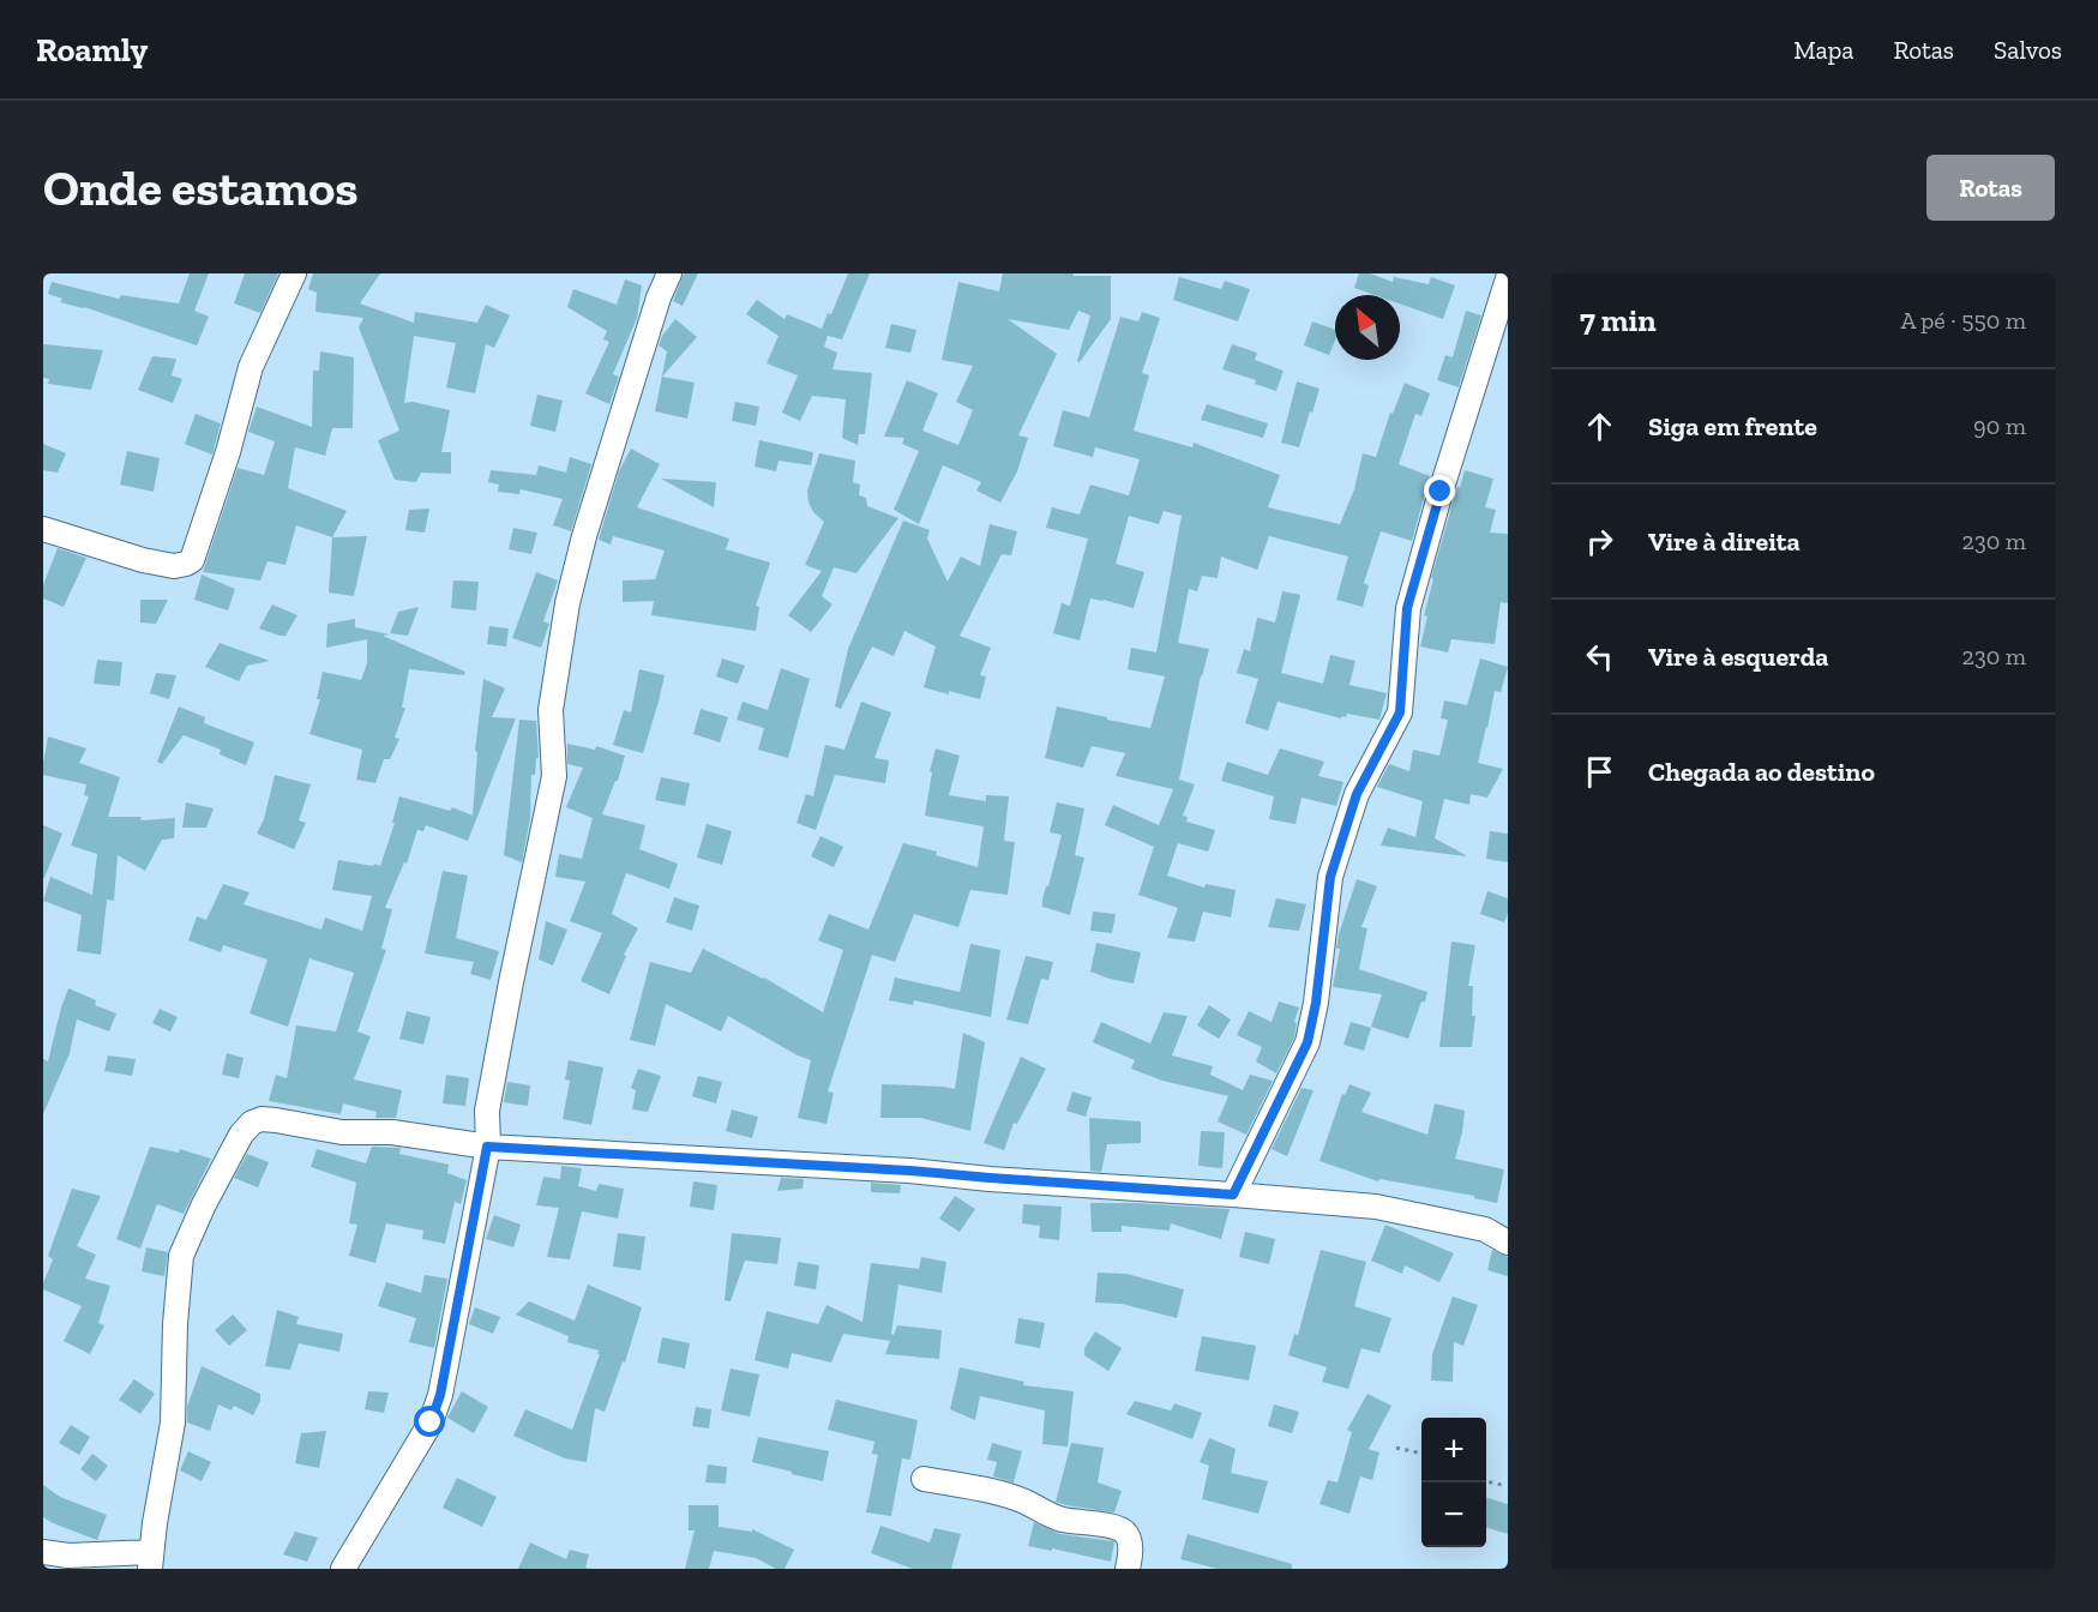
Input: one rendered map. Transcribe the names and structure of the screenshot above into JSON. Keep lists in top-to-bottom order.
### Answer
{
  "north": "top left",
  "page": {
    "header": "Roamly",
    "nav": ["Mapa", "Rotas", "Salvos"],
    "buttons": "Rotas",
    "title": "Onde estamos",
    "heading": ["7 min", "A pé · 550 m"],
    "list": [
      ["Siga em frente", "90 m"],
      ["Vire à direita", "230 m"],
      ["Vire à esquerda", "230 m"],
      "Chegada ao destino"
    ],
    "map_buttons": ["+", "−"]
  }
}
